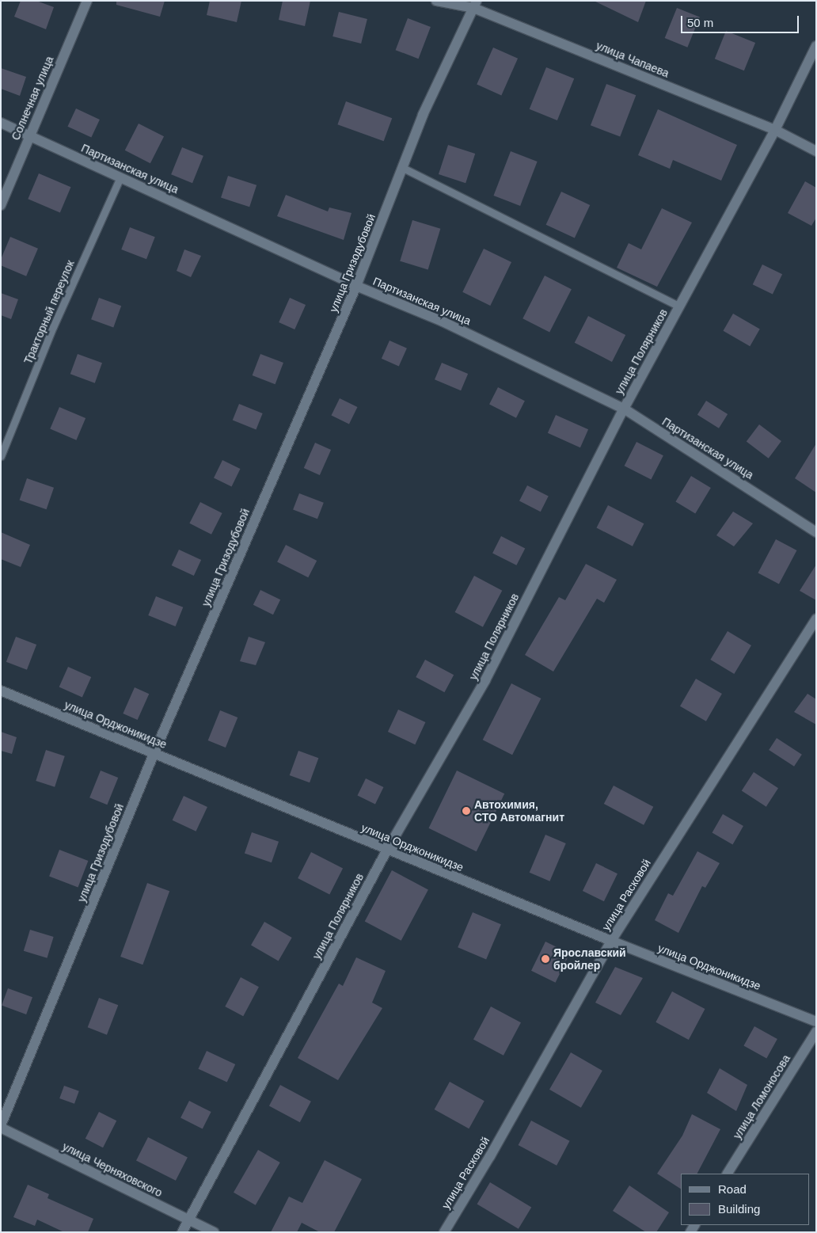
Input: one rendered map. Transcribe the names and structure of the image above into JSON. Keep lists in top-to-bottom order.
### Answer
{
  "streets": {
    "street": [
      "улица Чапаева",
      "Солнечная улица",
      "Партизанская улица",
      "улица Гризодубовой",
      "улица Полярников",
      "улица Орджоникидзе",
      "улица Расковой",
      "улица Ломоносова",
      "улица Черняховского"
    ],
    "lane": ["Тракторный переулок"]
  },
  "crossings": [
    ["улица Чапаева", "улица Гризодубовой"],
    ["улица Чапаева", "улица Полярников"],
    ["Солнечная улица", "Партизанская улица"],
    ["Партизанская улица", "улица Гризодубовой"],
    ["Партизанская улица", "Тракторный переулок"],
    ["Партизанская улица", "улица Полярников"],
    ["улица Гризодубовой", "улица Орджоникидзе"],
    ["улица Гризодубовой", "улица Черняховского"],
    ["улица Полярников", "улица Орджоникидзе"],
    ["улица Полярников", "улица Черняховского"],
    ["улица Орджоникидзе", "улица Расковой"]
  ],
  "places": ["Автохимия, СТО Автомагнит", "Ярославский бройлер"],
  "legend": ["Road", "Building"],
  "scale_bar": "50 m"
}
